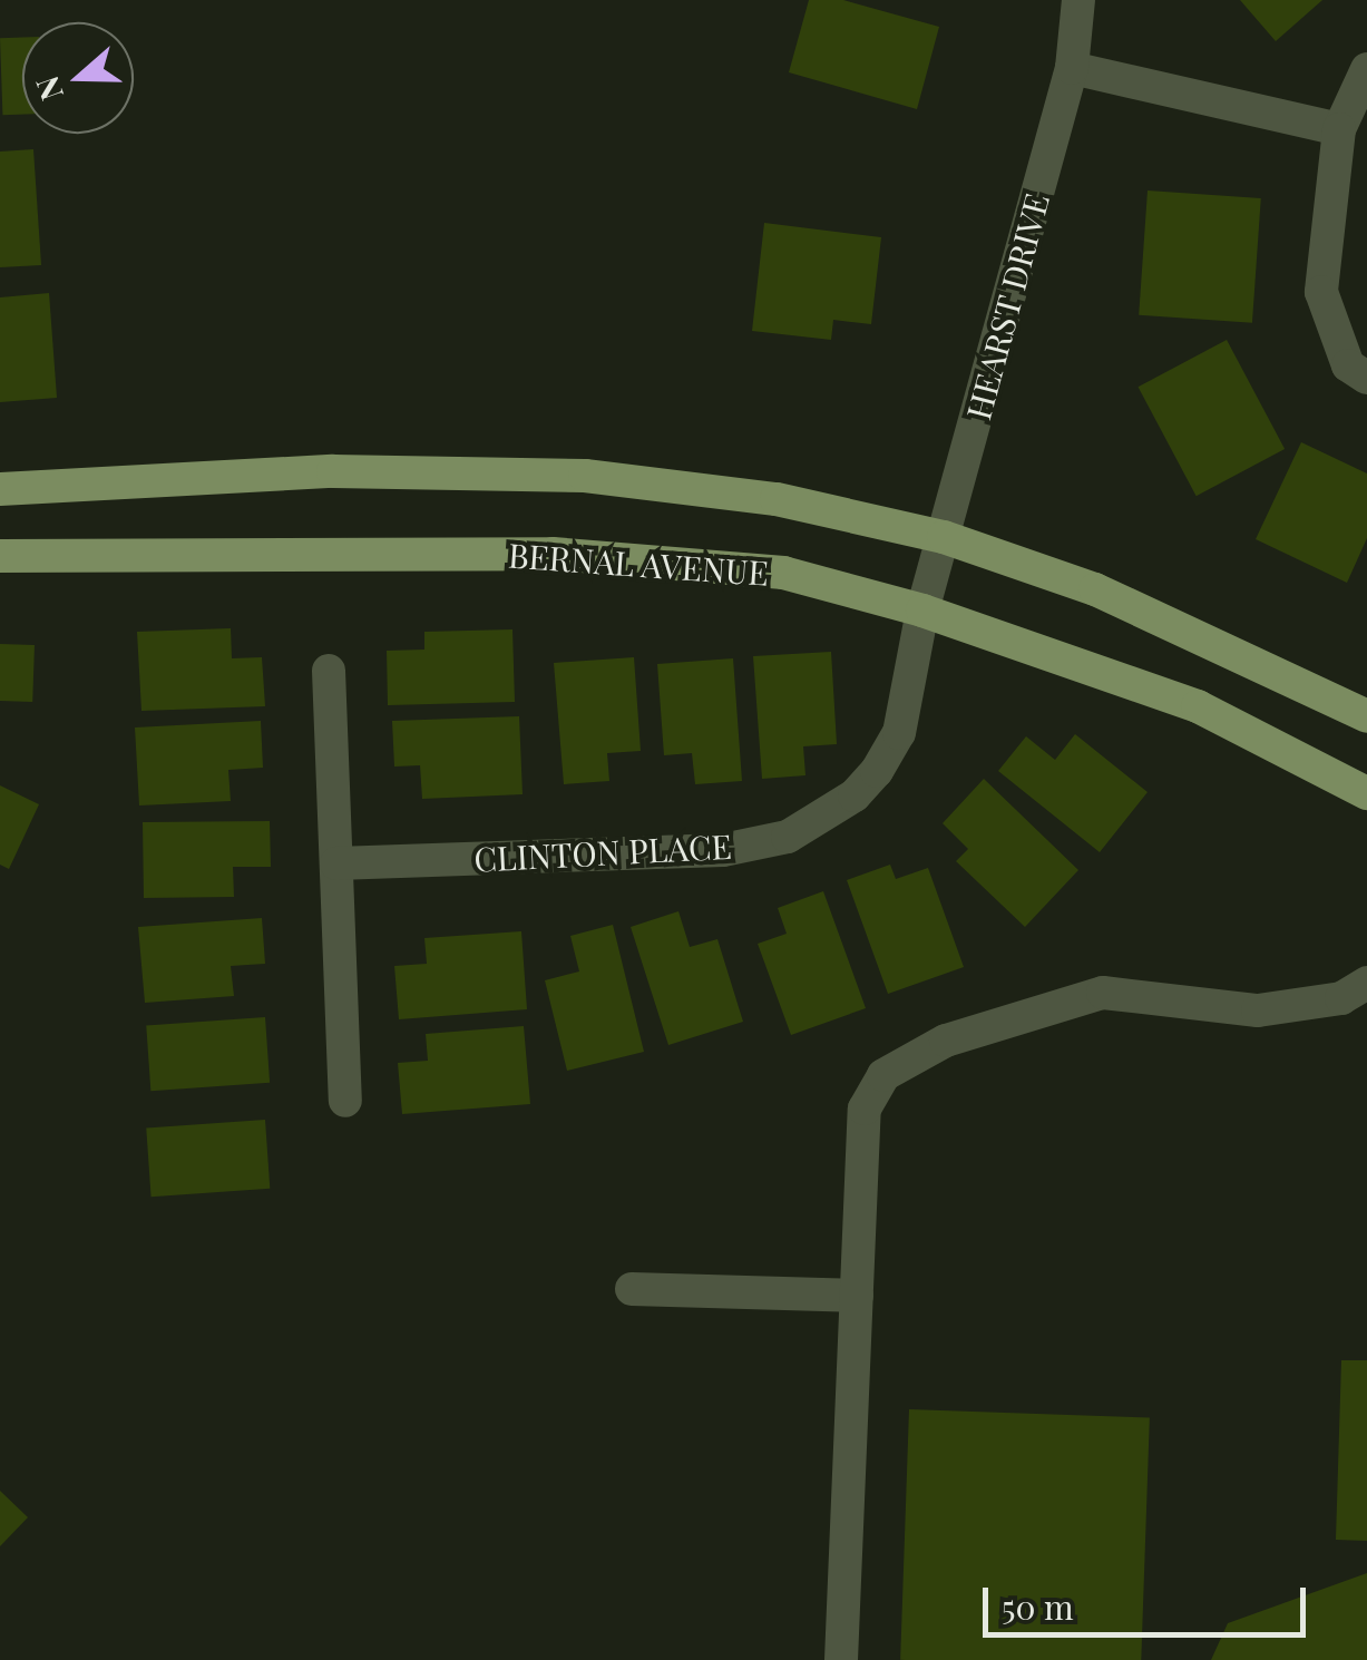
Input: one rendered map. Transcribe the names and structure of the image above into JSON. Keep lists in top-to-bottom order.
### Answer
{
  "streets": {
    "main road": ["BERNAL AVENUE"],
    "street": ["HEARST DRIVE", "CLINTON PLACE"]
  },
  "crossings": [
    ["HEARST DRIVE", "BERNAL AVENUE"],
    ["HEARST DRIVE", "CLINTON PLACE"],
    ["BERNAL AVENUE", "CLINTON PLACE"]
  ],
  "scale_bar": "50 m",
  "north": "left"
}
